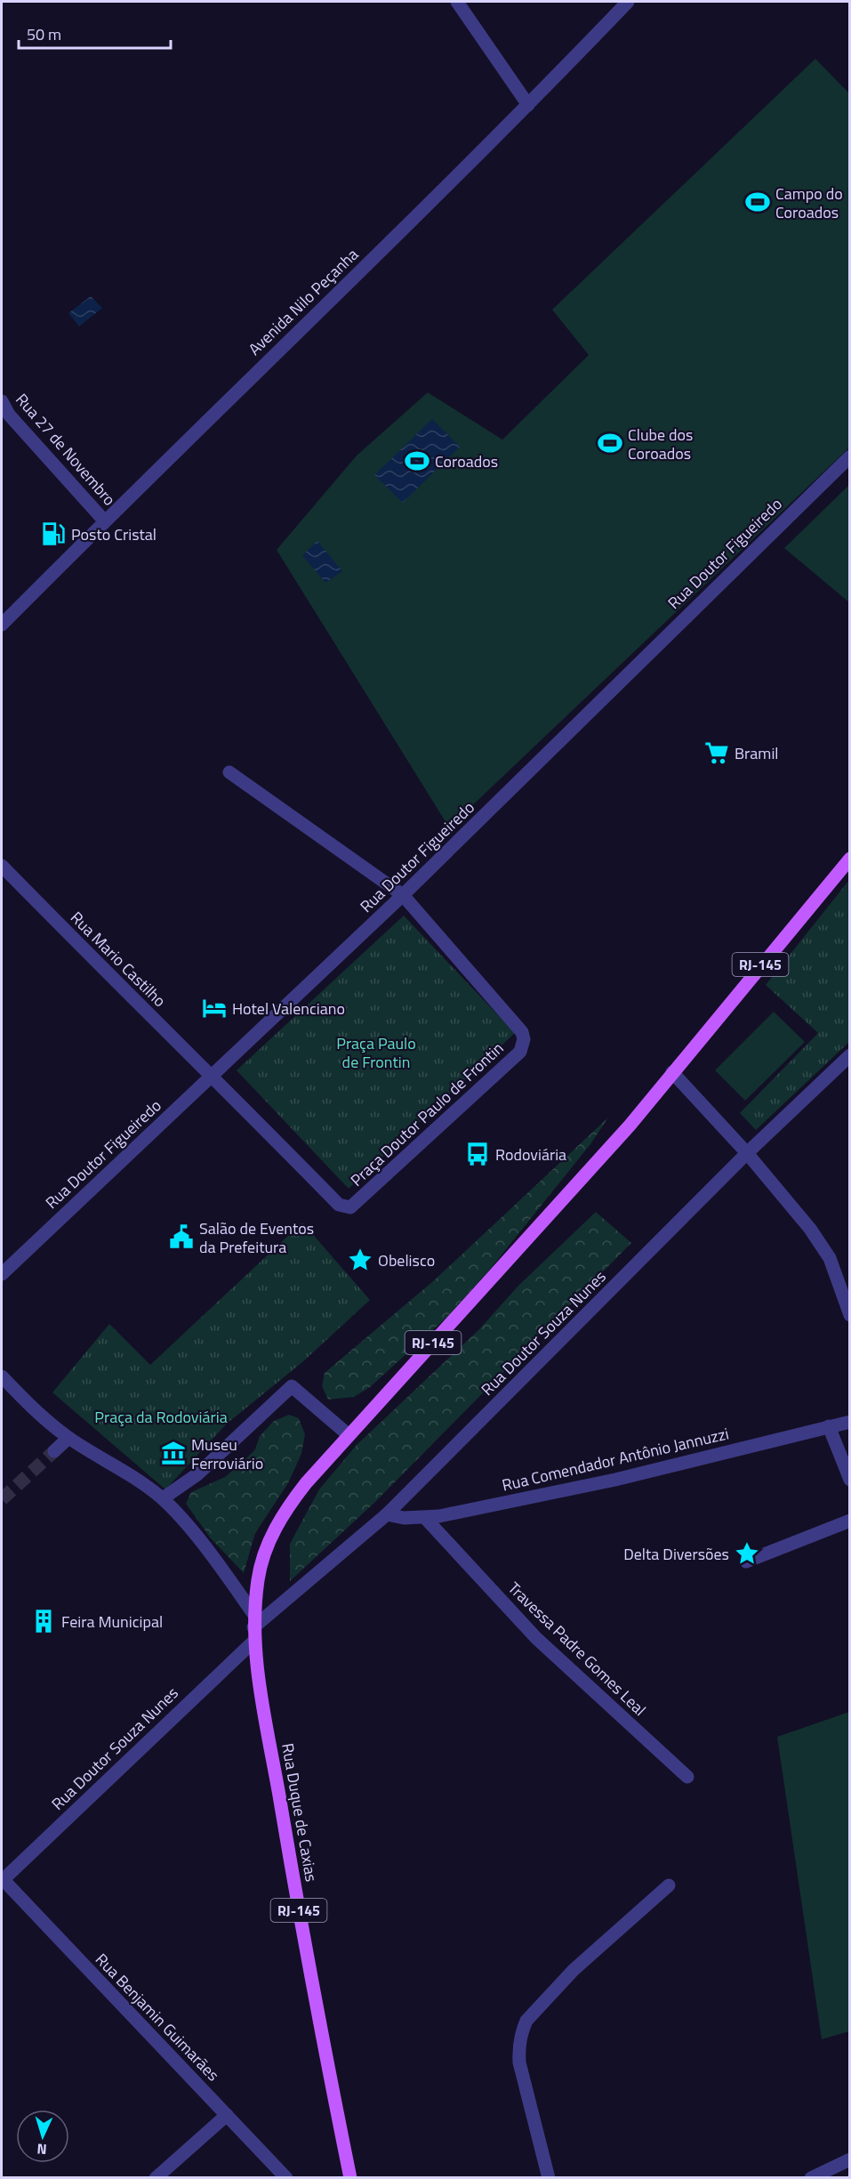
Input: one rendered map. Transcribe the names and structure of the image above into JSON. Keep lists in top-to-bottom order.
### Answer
{
  "streets": {
    "main road": ["RJ-145", "Rua Duque de Caxias"],
    "street": [
      "Avenida Nilo Peçanha",
      "Rua 27 de Novembro",
      "Rua Doutor Figueiredo",
      "Rua Mario Castilho",
      "Praça Doutor Paulo de Frontin",
      "Rua Doutor Souza Nunes",
      "Rua Comendador Antônio Jannuzzi",
      "Travessa Padre Gomes Leal",
      "Rua Benjamin Guimarães"
    ]
  },
  "crossings": [
    ["Avenida Nilo Peçanha", "Rua 27 de Novembro"],
    ["Rua Doutor Figueiredo", "Rua Mario Castilho"],
    ["Rua Doutor Figueiredo", "Praça Doutor Paulo de Frontin"],
    ["Rua Mario Castilho", "Praça Doutor Paulo de Frontin"],
    ["RJ-145", "Rua Doutor Souza Nunes"],
    ["RJ-145", "Rua Duque de Caxias"],
    ["Rua Doutor Souza Nunes", "Rua Comendador Antônio Jannuzzi"],
    ["Rua Doutor Souza Nunes", "Rua Duque de Caxias"],
    ["Rua Doutor Souza Nunes", "Rua Benjamin Guimarães"],
    ["Rua Comendador Antônio Jannuzzi", "Travessa Padre Gomes Leal"]
  ],
  "parks": ["Praça Paulo de Frontin", "Praça da Rodoviária"],
  "places": {
    "sports": ["Campo do Coroados", "Clube dos Coroados", "Coroados"],
    "fuel station": ["Posto Cristal"],
    "supermarket": ["Bramil"],
    "hotel": ["Hotel Valenciano"],
    "bus stop": ["Rodoviária"],
    "public building": ["Salão de Eventos da Prefeitura"],
    "place": ["Obelisco", "Delta Diversões"],
    "museum": ["Museu Ferroviário"],
    "building": ["Feira Municipal"]
  },
  "scale_bar": "50 m",
  "north": "bottom"
}
